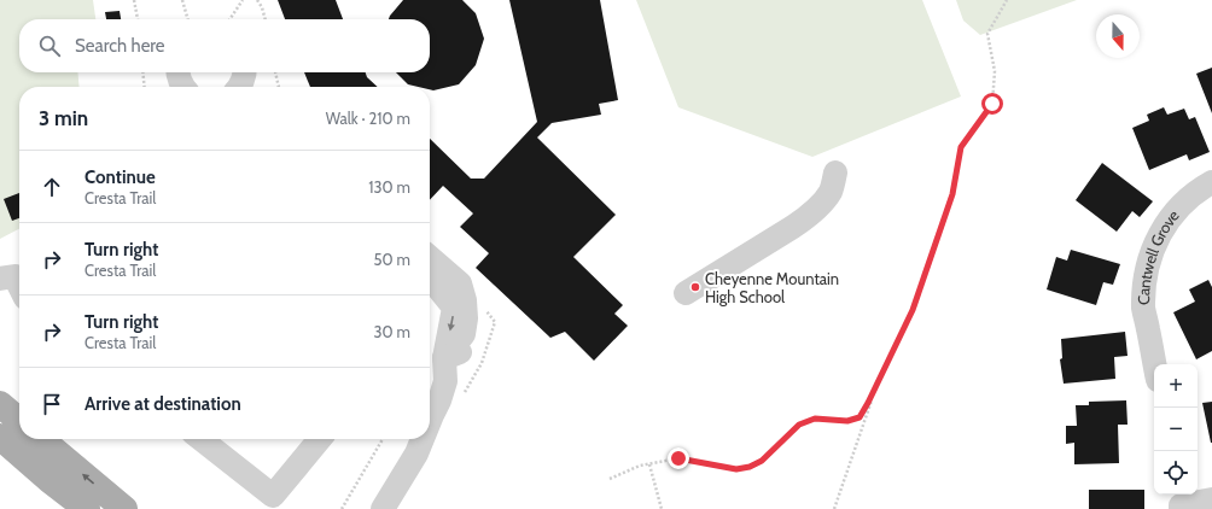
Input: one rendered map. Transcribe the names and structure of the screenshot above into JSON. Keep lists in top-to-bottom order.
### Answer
{
  "streets": {
    "street": ["Cantwell Grove"]
  },
  "places": ["Cheyenne Mountain High School"],
  "north": "bottom",
  "page": {
    "search": "Search here",
    "heading": ["3 min", "Walk · 210 m"],
    "list": [
      ["Continue", "Cresta Trail", "130 m"],
      ["Turn right", "Cresta Trail", "50 m"],
      ["Turn right", "Cresta Trail", "30 m"],
      "Arrive at destination"
    ],
    "map_buttons": ["+", "−"]
  }
}
